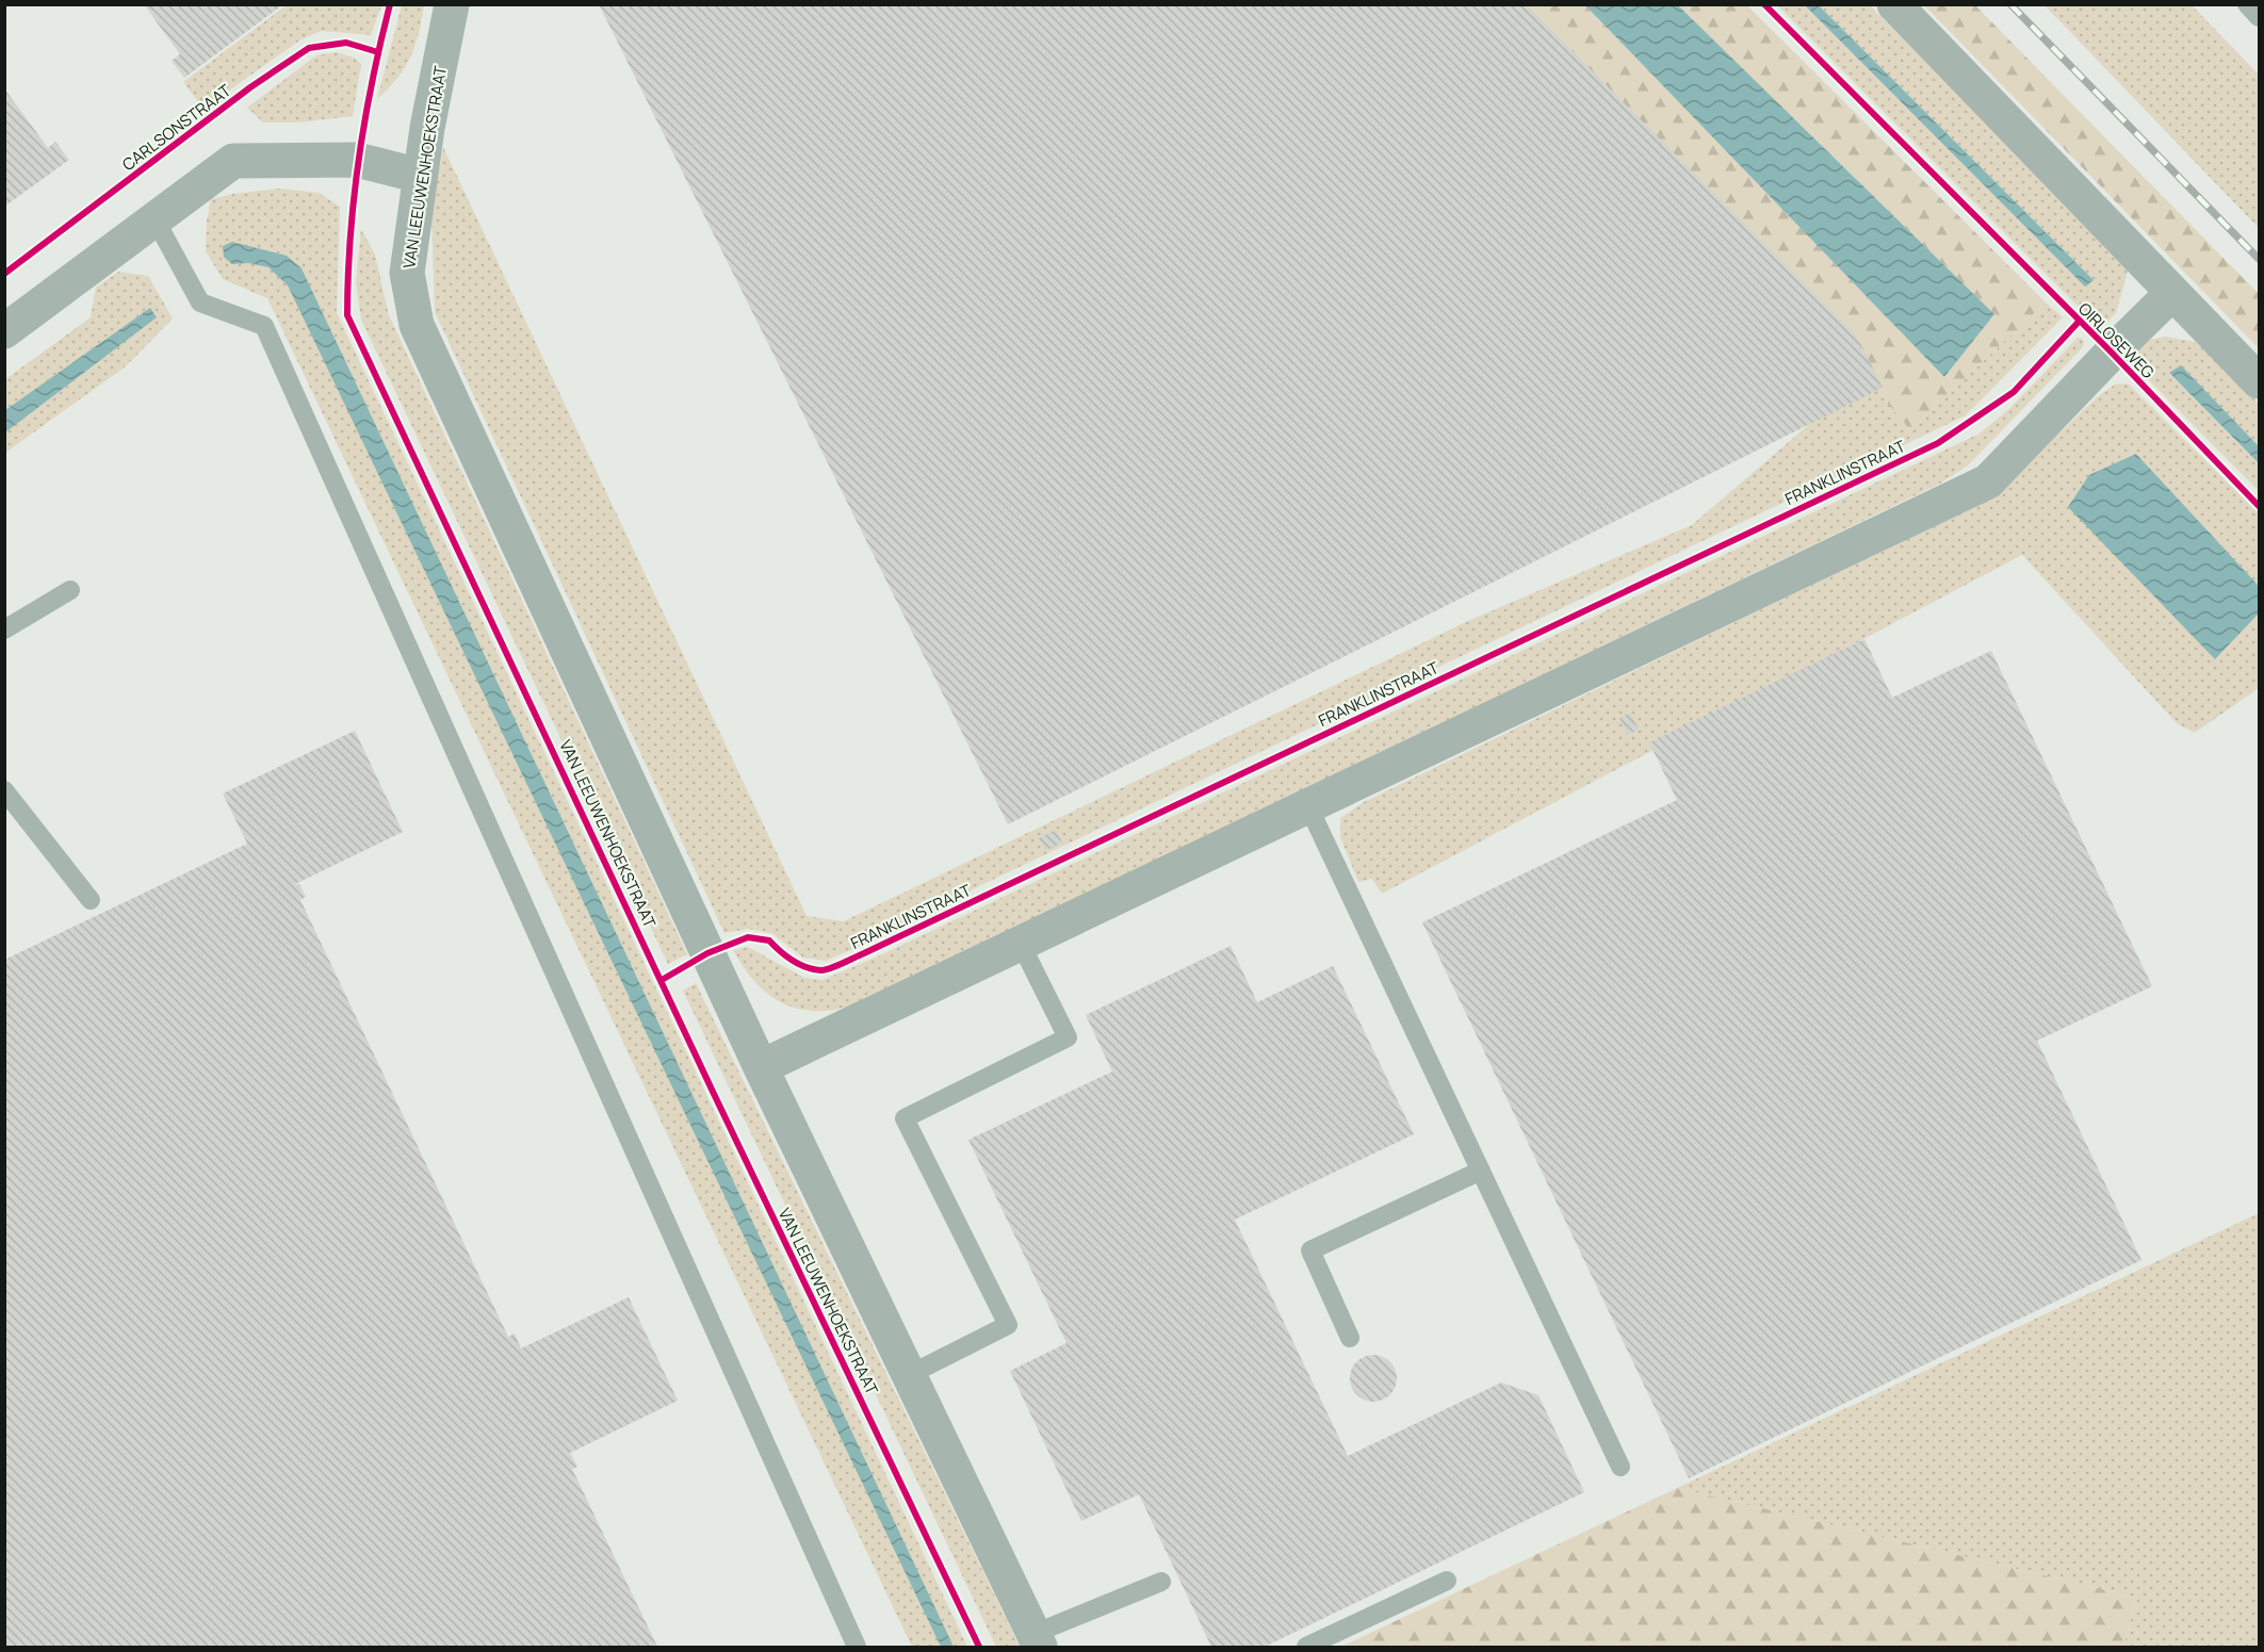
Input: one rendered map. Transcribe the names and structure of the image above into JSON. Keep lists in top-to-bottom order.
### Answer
{
  "streets": {
    "street": ["VAN LEEUWENHOEKSTRAAT"],
    "cycle path": ["CARLSONSTRAAT", "OIRLOSEWEG"]
  }
}
